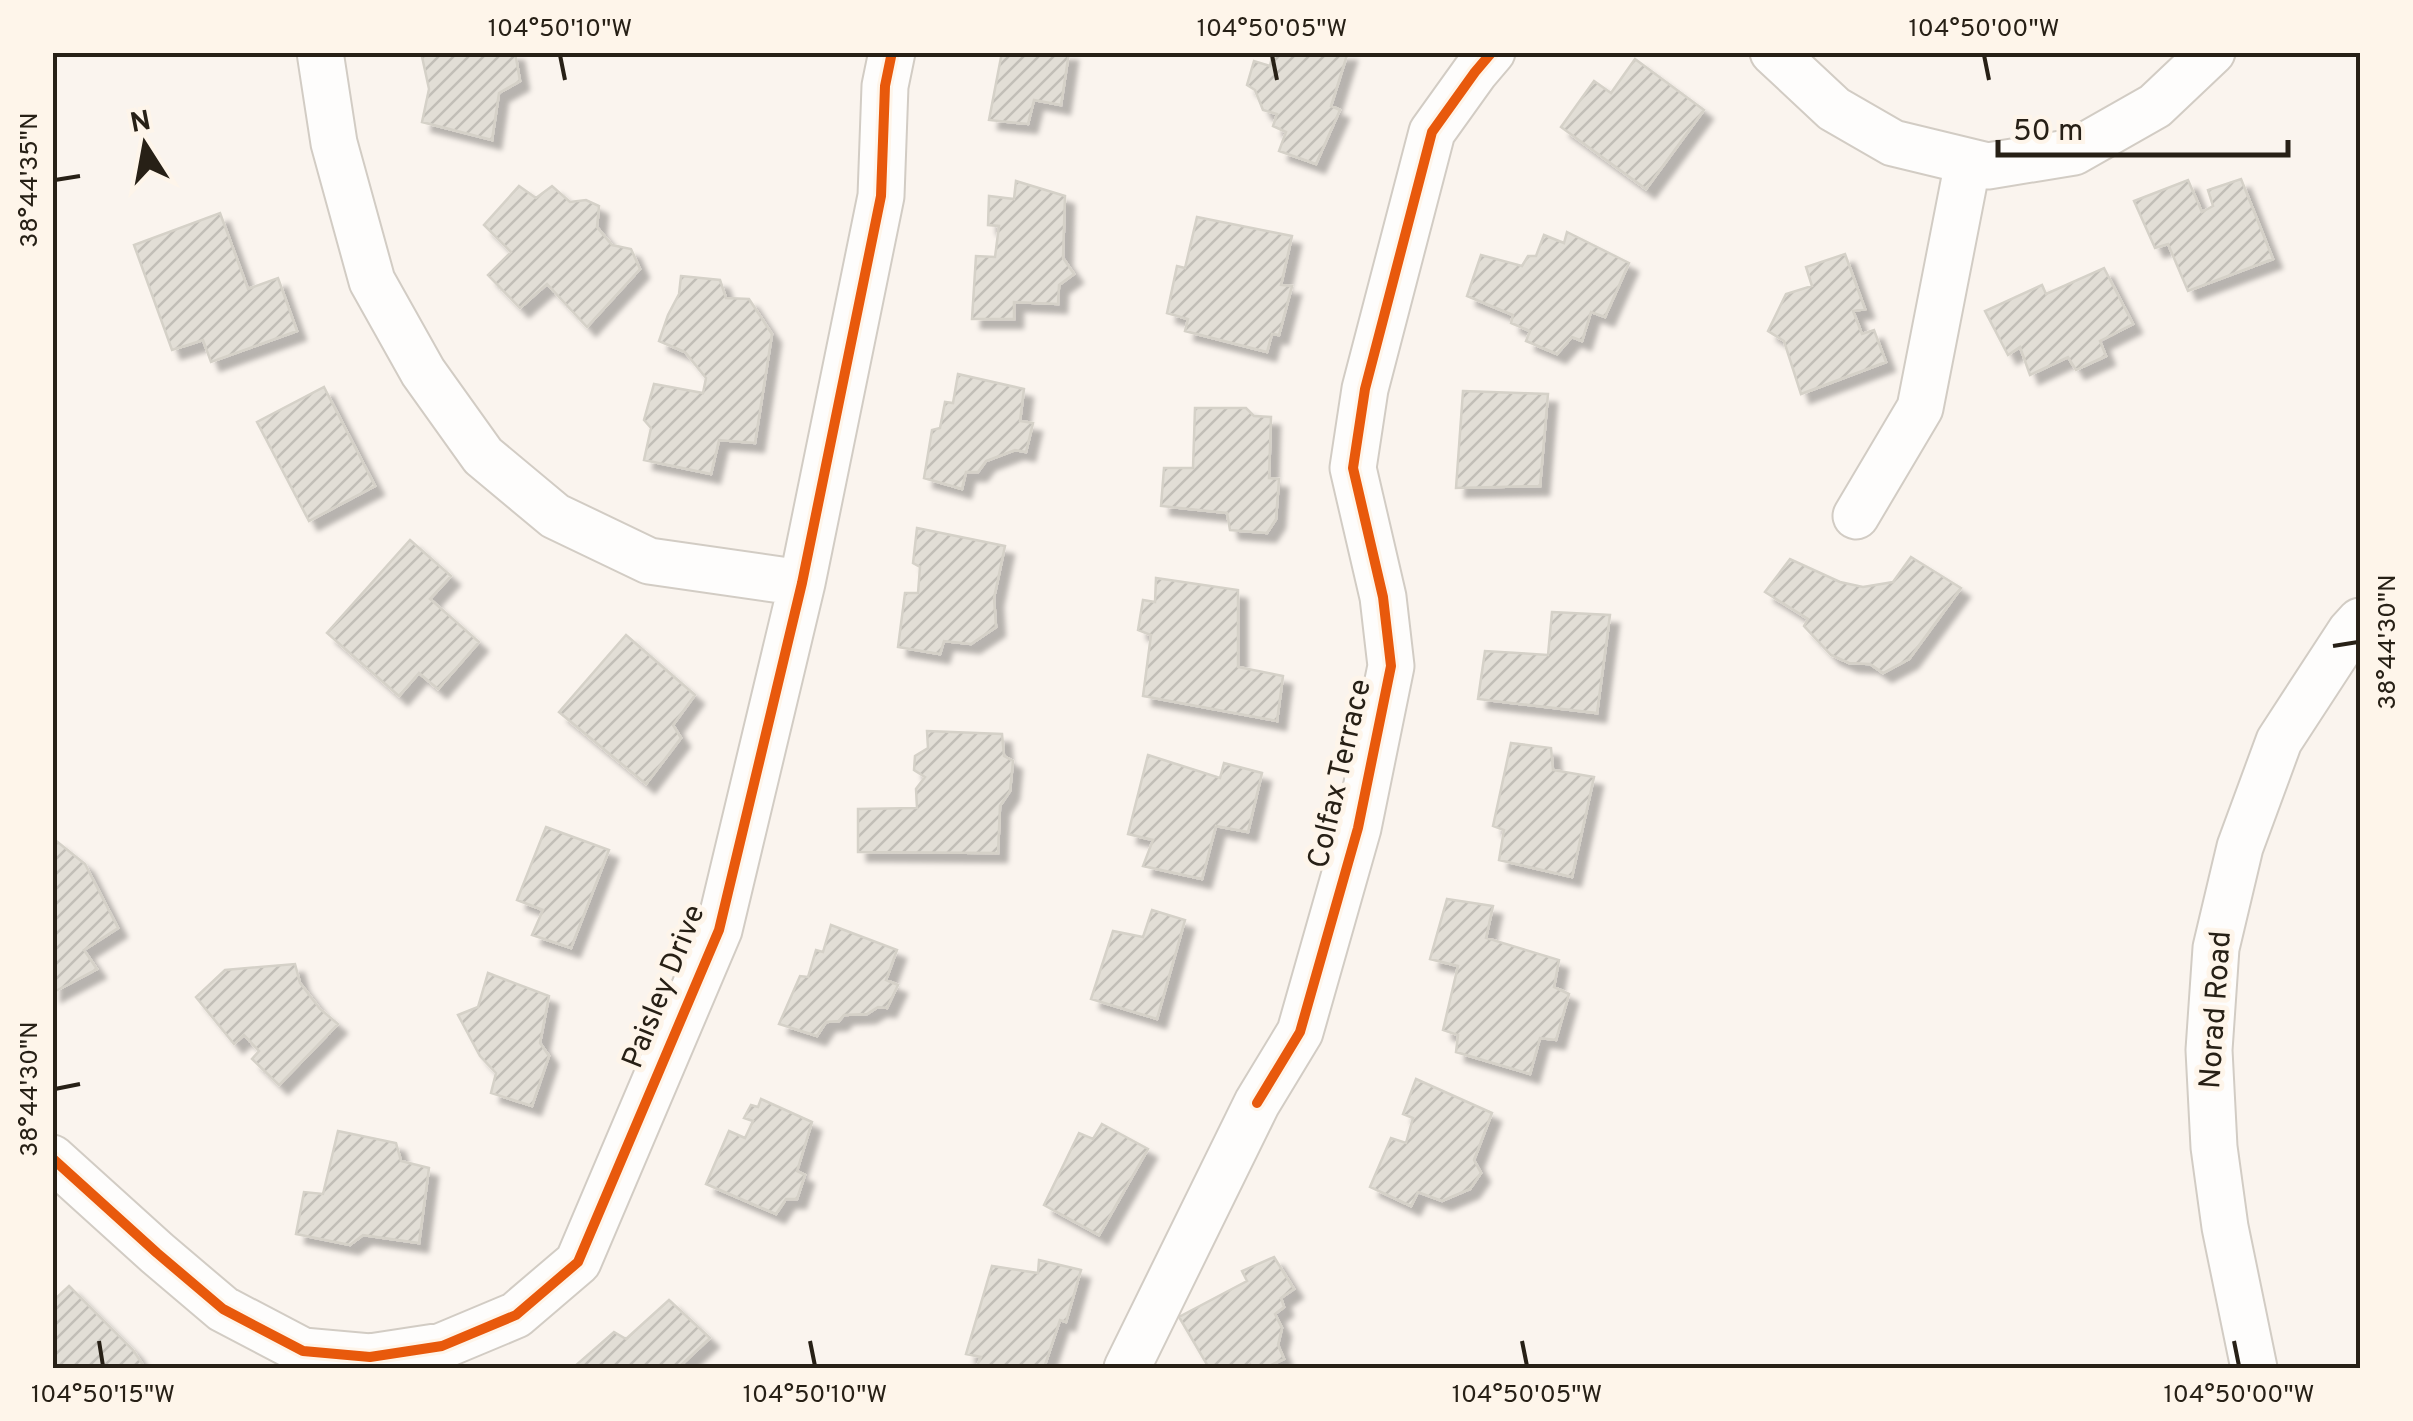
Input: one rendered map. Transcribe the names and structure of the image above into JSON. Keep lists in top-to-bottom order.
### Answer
{
  "streets": {
    "street": ["Colfax Terrace", "Paisley Drive", "Norad Road"]
  },
  "scale_bar": "50 m",
  "north": "top",
  "coordinates": [
    "104°50'10\"W",
    "104°50'05\"W",
    "104°50'00\"W",
    "38°44'35\"N",
    "38°44'30\"N",
    "104°50'15\"W"
  ]
}
